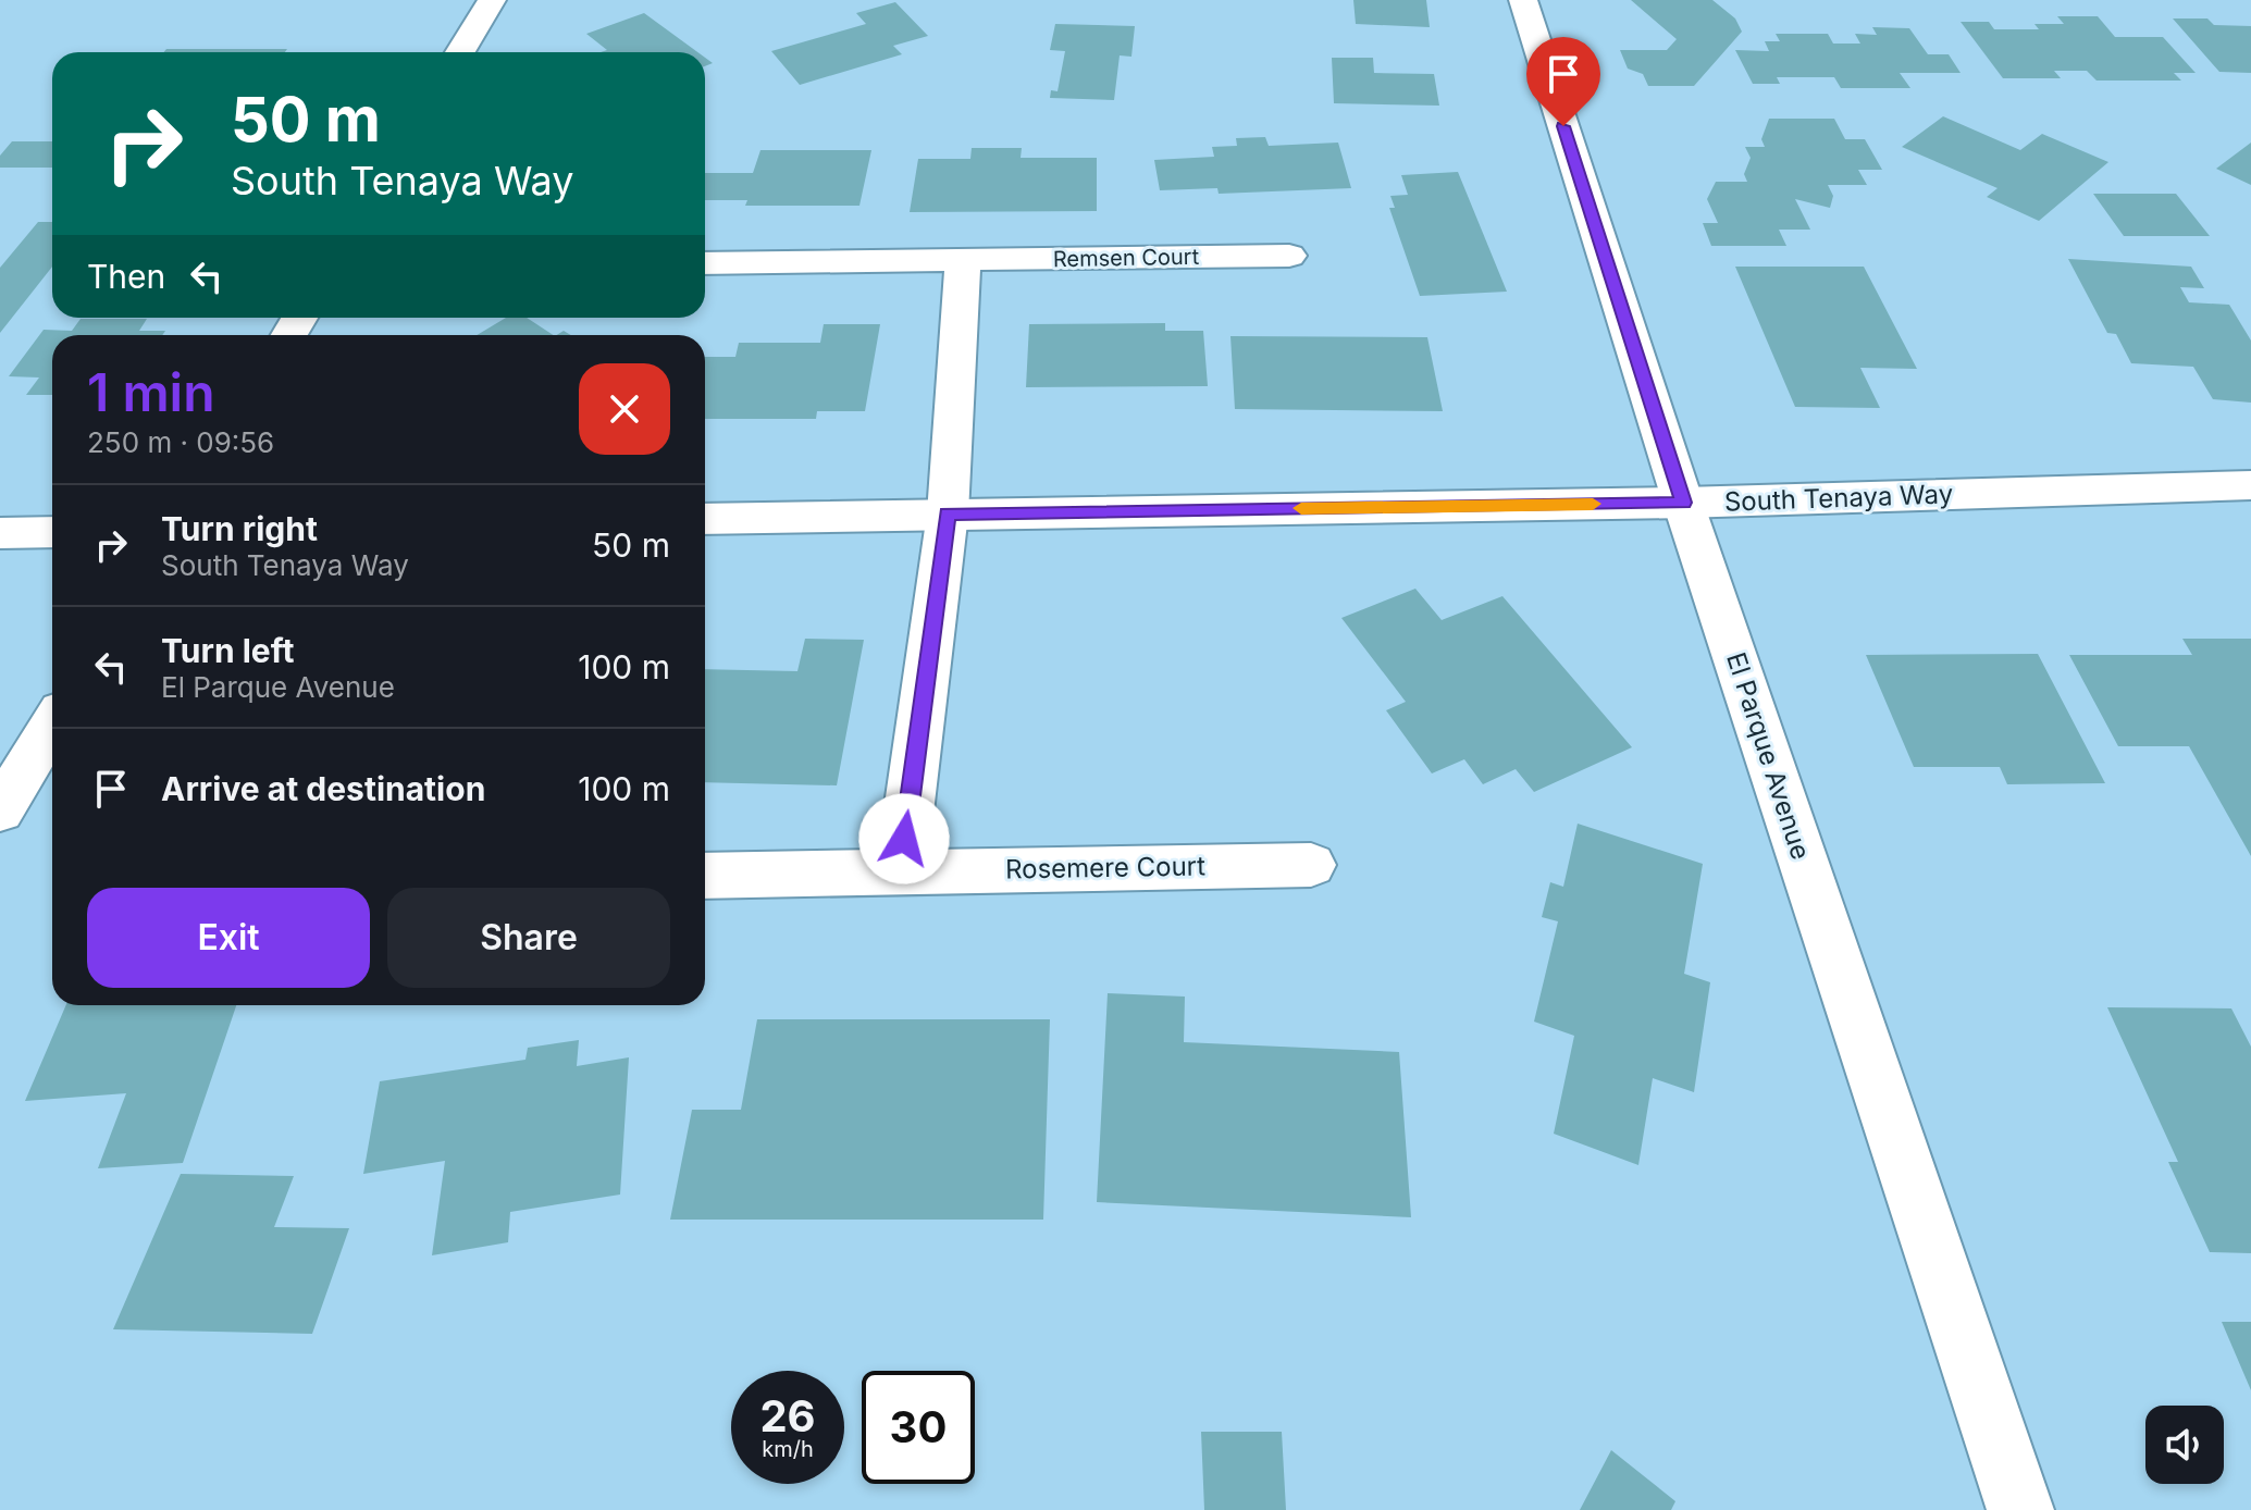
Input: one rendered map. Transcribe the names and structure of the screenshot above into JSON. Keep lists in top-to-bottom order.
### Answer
{
  "streets": {
    "street": [
      "Remsen Court",
      "South Tenaya Way",
      "El Parque Avenue",
      "Rosemere Court"
    ]
  },
  "crossings": [
    ["South Tenaya Way", "El Parque Avenue"]
  ],
  "page": {
    "turn": ["50 m", "South Tenaya Way"],
    "then": "Then",
    "heading": ["1 min", "250 m · 09:56"],
    "list": [
      {
        "name": "Turn right",
        "note": "South Tenaya Way",
        "value": "50 m"
      },
      {
        "name": "Turn left",
        "note": "El Parque Avenue",
        "value": "100 m"
      },
      {
        "name": "Arrive at destination",
        "value": "100 m"
      }
    ],
    "buttons": ["Exit", "Share"],
    "speed": "26 km/h",
    "limit": "30"
  }
}
